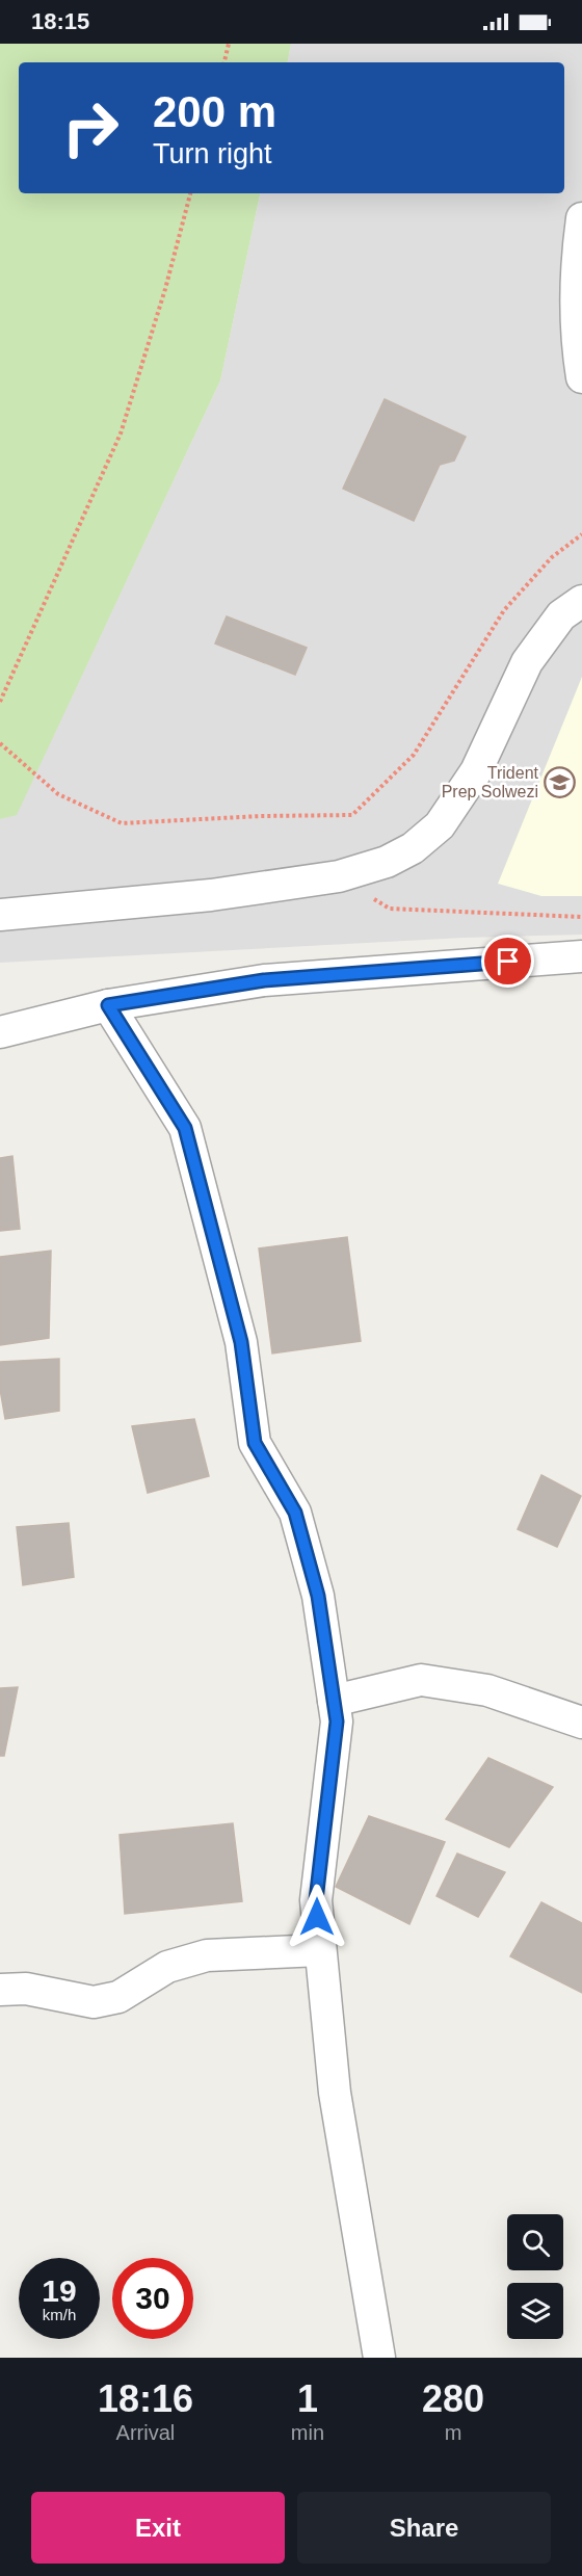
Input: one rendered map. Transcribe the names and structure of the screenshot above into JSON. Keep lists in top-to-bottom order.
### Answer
{
  "places": {
    "school or university": ["Trident Prep Solwezi"]
  },
  "page": {
    "status": "18:15",
    "turn": ["200 m", "Turn right"],
    "speed": "19 km/h",
    "limit": "30",
    "eta": [
      "18:16",
      "Arrival",
      "1",
      "min",
      "280",
      "m"
    ],
    "buttons": ["Exit", "Share"]
  }
}
